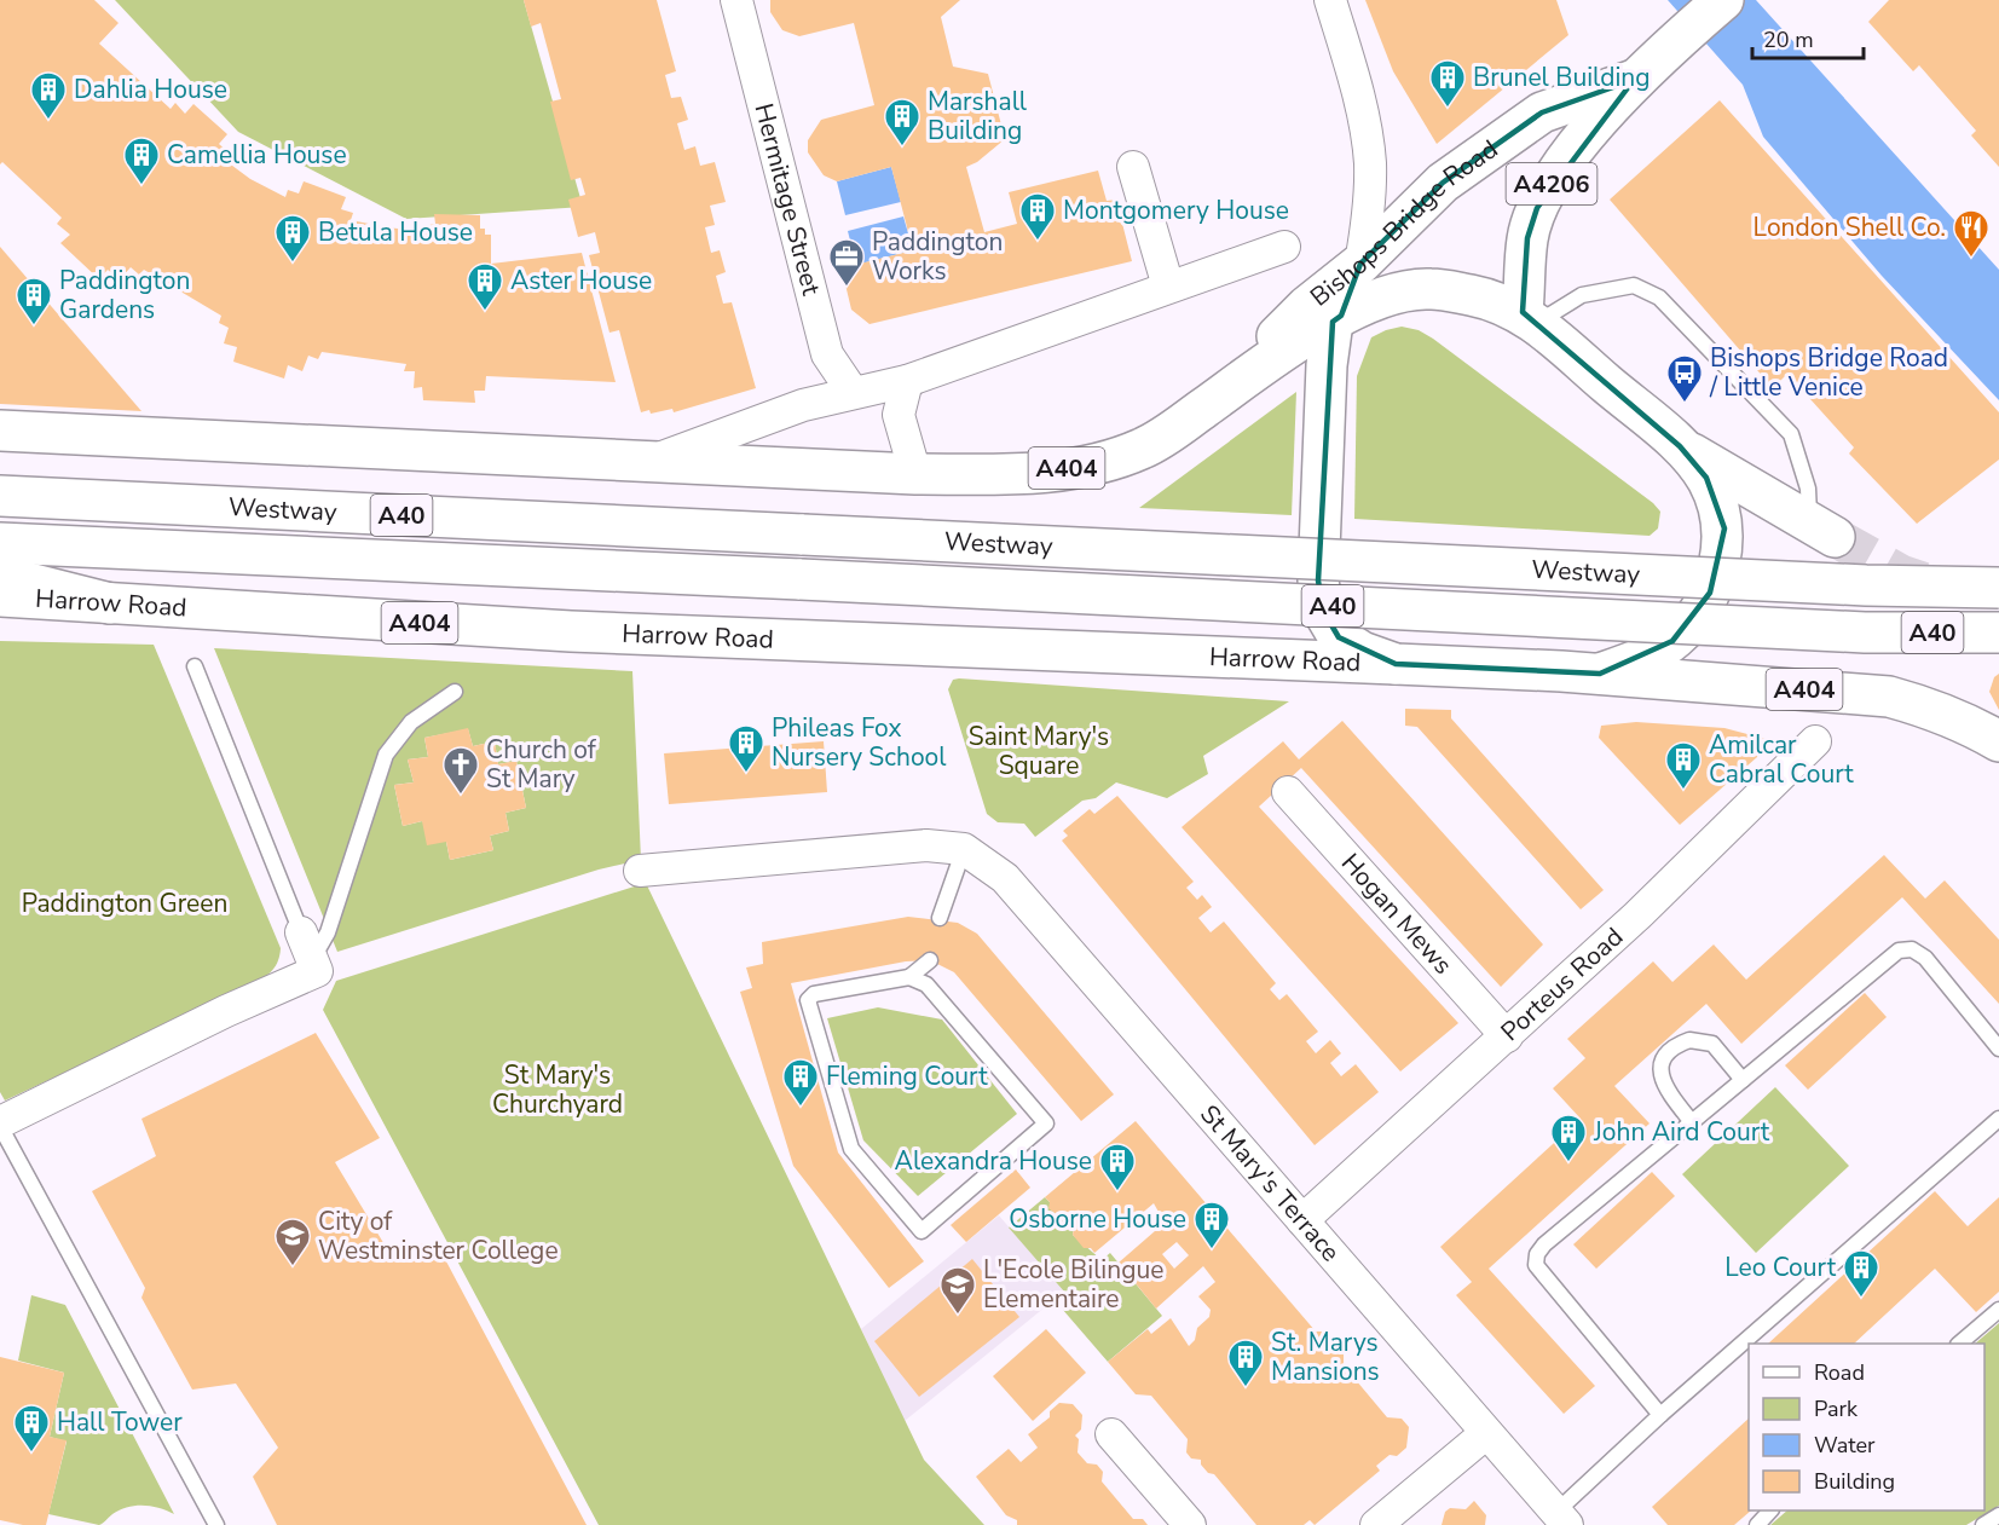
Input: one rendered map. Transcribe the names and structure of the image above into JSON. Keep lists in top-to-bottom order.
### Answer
{
  "streets": {
    "main road": [
      "A4206",
      "Bishops Bridge Road",
      "A404",
      "Westway",
      "A40",
      "Harrow Road"
    ],
    "street": [
      "Hermitage Street",
      "Hogan Mews",
      "Porteus Road",
      "St Mary's Terrace"
    ]
  },
  "crossings": [
    ["A4206", "Bishops Bridge Road"],
    ["A4206", "A404"],
    ["Bishops Bridge Road", "A404"],
    ["A404", "Harrow Road"],
    ["Hogan Mews", "Porteus Road"],
    ["Porteus Road", "St Mary's Terrace"]
  ],
  "parks": ["Saint Mary's Square", "Paddington Green", "St Mary's Churchyard"],
  "places": {
    "building": [
      "Brunel Building",
      "Dahlia House",
      "Marshall Building",
      "Camellia House",
      "Montgomery House",
      "Betula House",
      "Aster House",
      "Paddington Gardens",
      "Phileas Fox Nursery School",
      "Amilcar Cabral Court",
      "Fleming Court",
      "John Aird Court",
      "Alexandra House",
      "Osborne House",
      "Leo Court",
      "St. Marys Mansions",
      "Hall Tower"
    ],
    "restaurant": ["London Shell Co."],
    "office": ["Paddington Works"],
    "bus stop": ["Bishops Bridge Road / Little Venice"],
    "church": ["Church of St Mary"],
    "school or university": ["City of Westminster College", "L'Ecole Bilingue Elementaire"]
  },
  "legend": [
    "Road",
    "Park",
    "Water",
    "Building"
  ],
  "scale_bar": "20 m"
}
